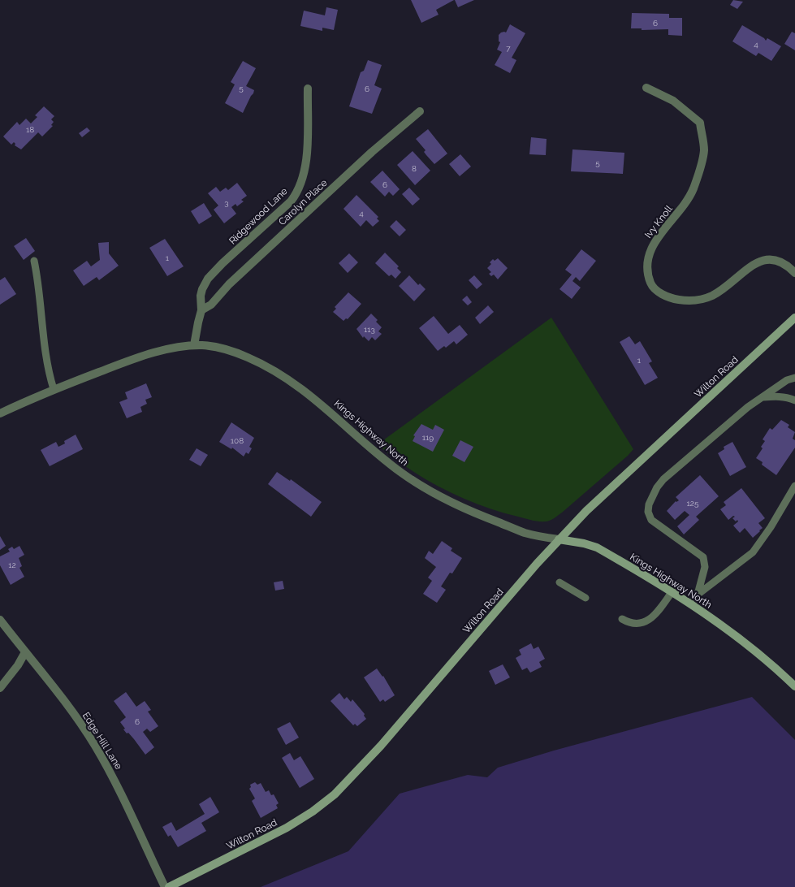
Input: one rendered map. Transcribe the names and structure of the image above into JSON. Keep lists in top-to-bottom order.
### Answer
{
  "streets": {
    "main road": ["Wilton Road", "Kings Highway North"],
    "street": [
      "Carolyn Place",
      "Ridgewood Lane",
      "Ivy Knoll",
      "Edge Hill Lane"
    ]
  },
  "crossings": [
    ["Carolyn Place", "Ridgewood Lane"],
    ["Ridgewood Lane", "Kings Highway North"],
    ["Wilton Road", "Kings Highway North"]
  ],
  "house_numbers": [
    "6",
    "4",
    "7",
    "5",
    "6",
    "18",
    "5",
    "8",
    "6",
    "3",
    "4",
    "1",
    "113",
    "1",
    "119",
    "108",
    "125",
    "12",
    "6"
  ]
}
